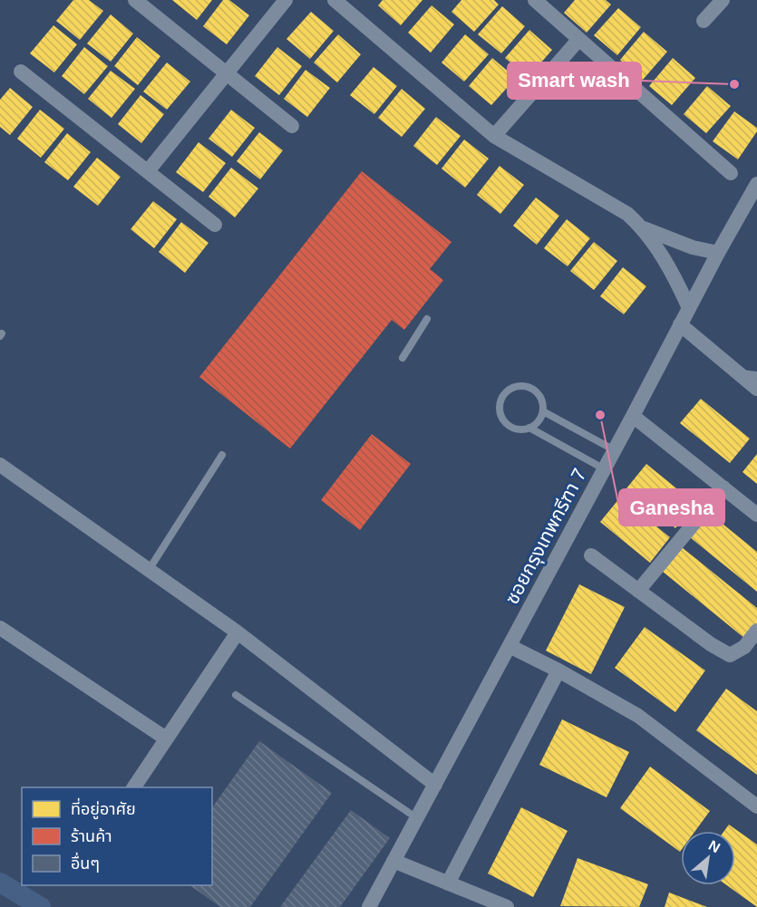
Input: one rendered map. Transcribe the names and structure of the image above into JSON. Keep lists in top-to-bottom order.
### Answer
{
  "streets": {
    "street": ["ซอยกรุงเทพกรีฑา 7"]
  },
  "places": ["Smart wash", "Ganesha"],
  "legend": ["ที่อยู่อาศัย", "ร้านค้า", "อื่นๆ"],
  "north": "top right"
}
